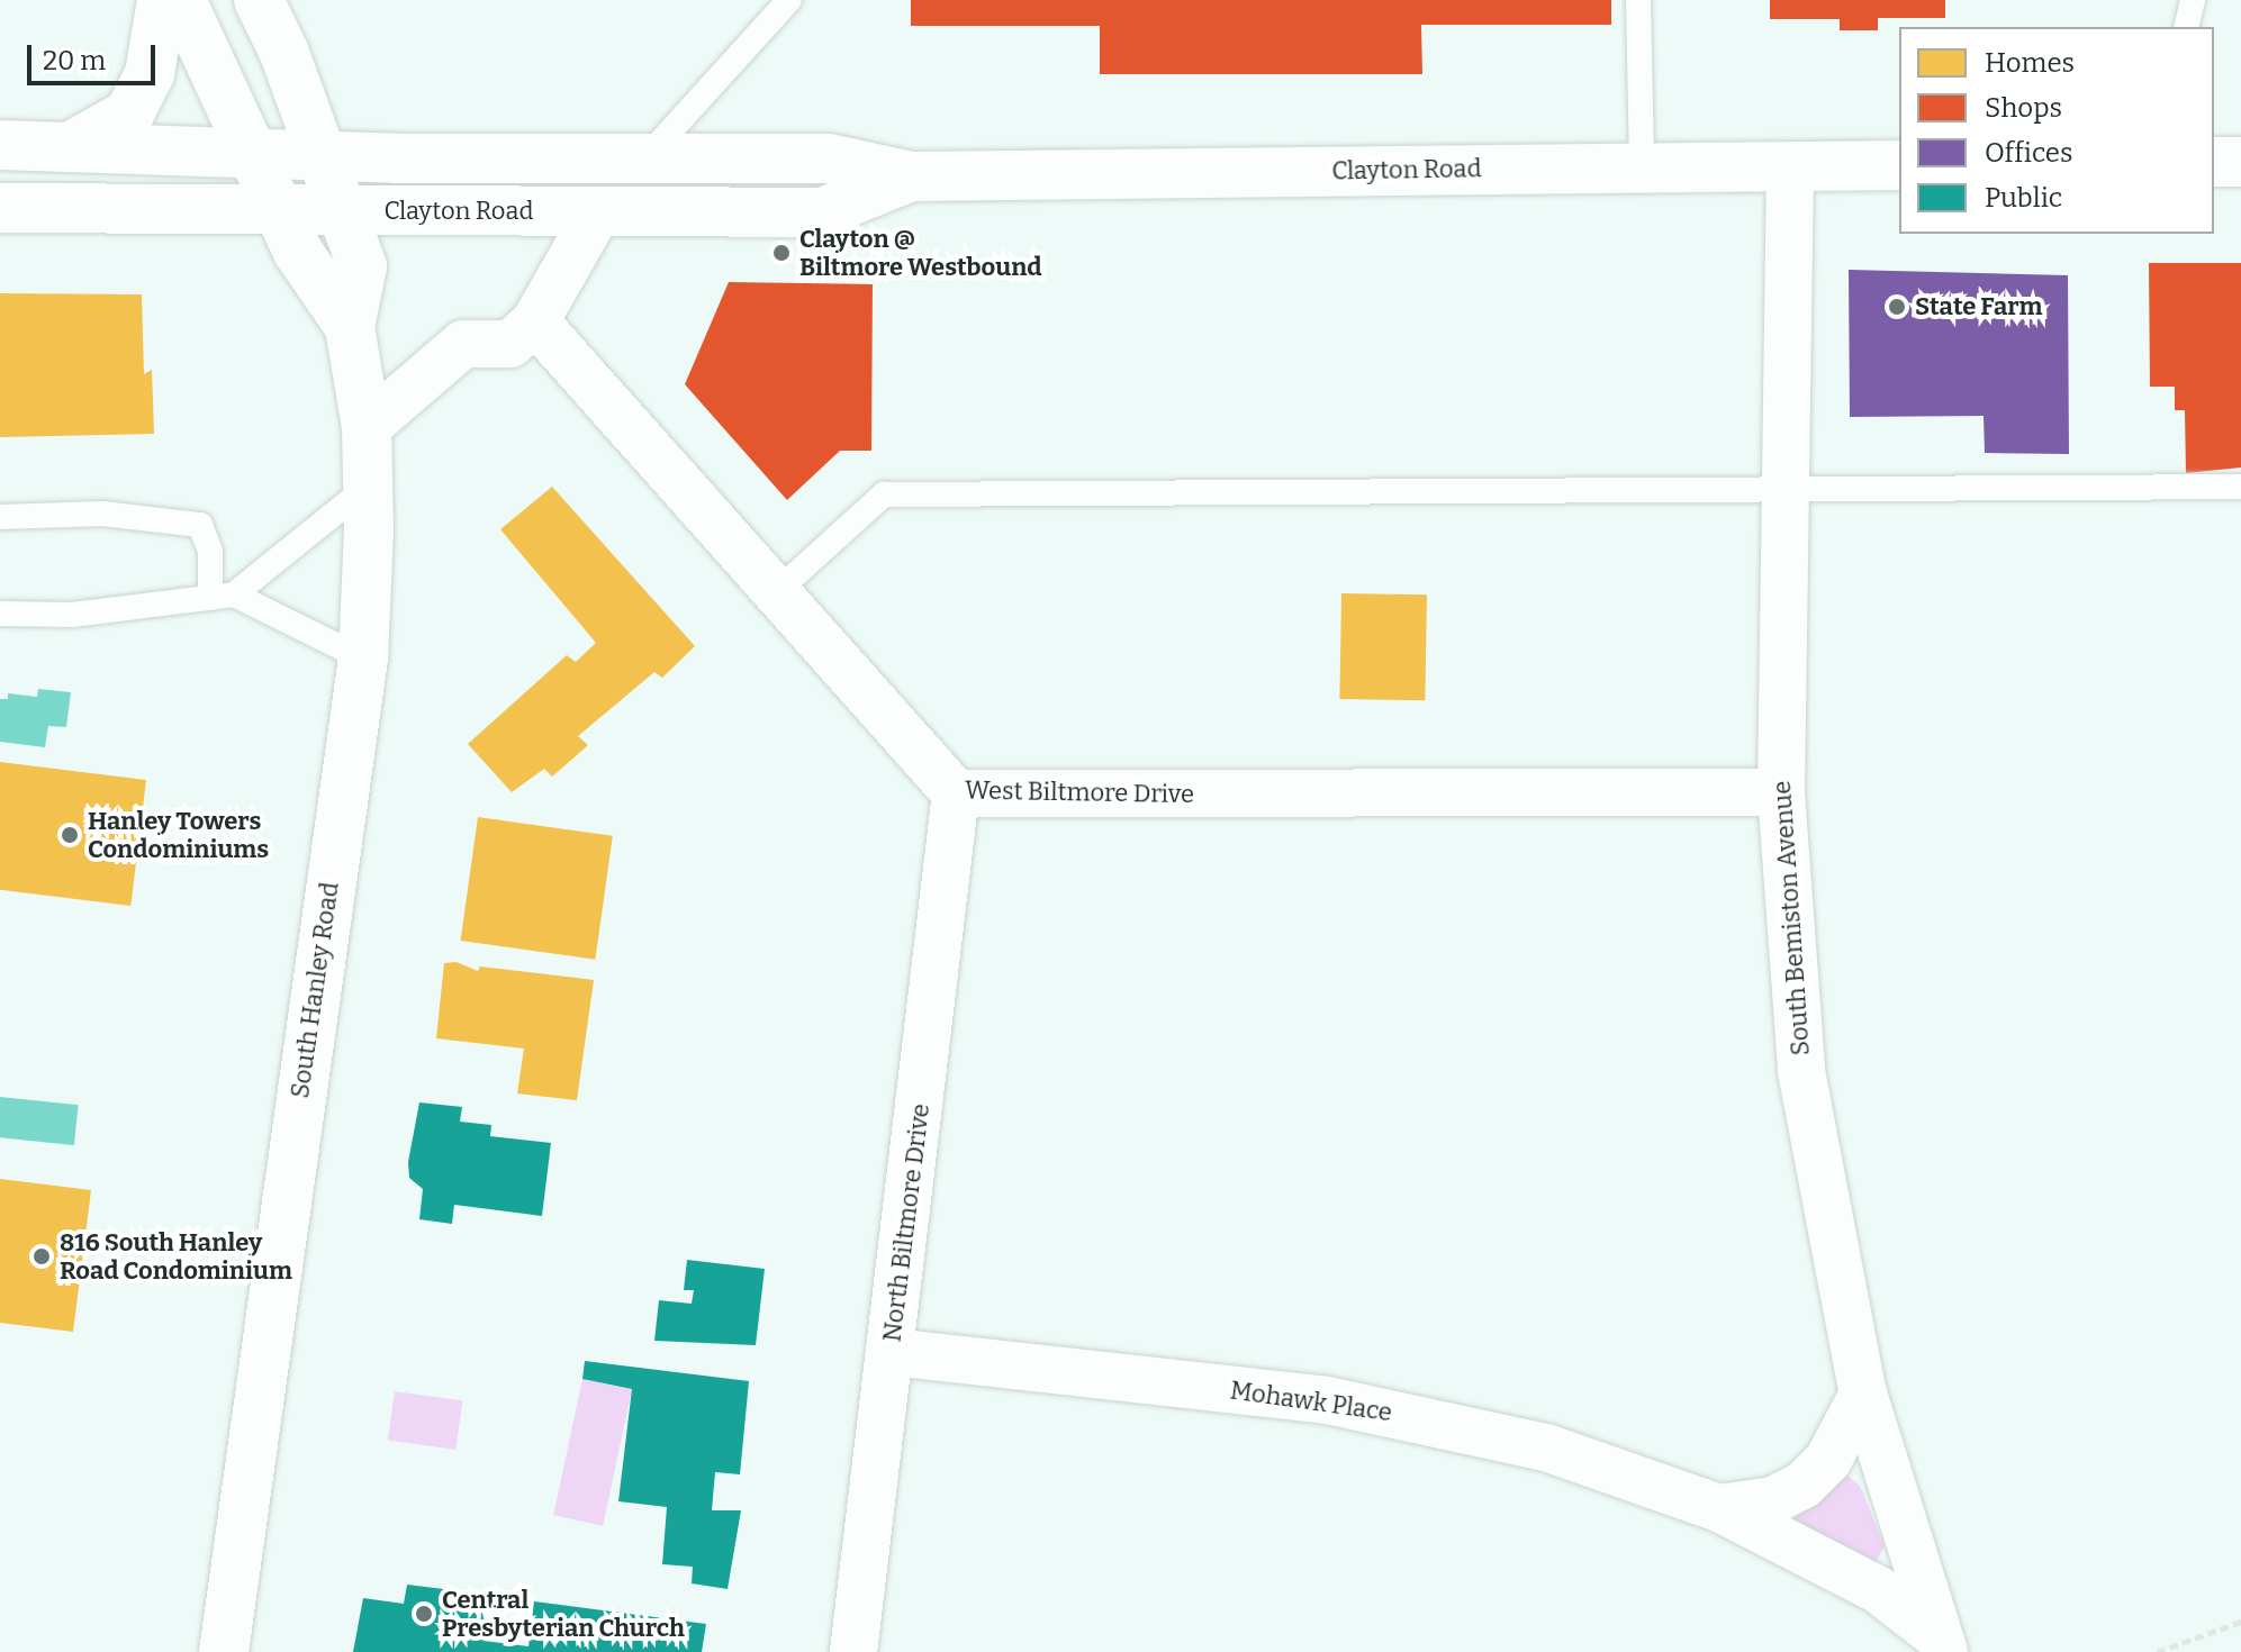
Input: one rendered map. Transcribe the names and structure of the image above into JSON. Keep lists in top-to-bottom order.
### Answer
{
  "streets": {
    "main road": ["Clayton Road", "South Hanley Road"],
    "street": [
      "West Biltmore Drive",
      "South Bemiston Avenue",
      "North Biltmore Drive",
      "Mohawk Place"
    ]
  },
  "crossings": [
    ["Clayton Road", "South Bemiston Avenue"],
    ["Clayton Road", "South Hanley Road"],
    ["West Biltmore Drive", "South Bemiston Avenue"],
    ["West Biltmore Drive", "North Biltmore Drive"],
    ["South Bemiston Avenue", "Mohawk Place"],
    ["North Biltmore Drive", "Mohawk Place"]
  ],
  "places": [
    "Clayton @ Biltmore Westbound",
    "State Farm",
    "Hanley Towers Condominiums",
    "816 South Hanley Road Condominium",
    "Central Presbyterian Church"
  ],
  "legend": [
    "Homes",
    "Shops",
    "Offices",
    "Public"
  ],
  "scale_bar": "20 m"
}
